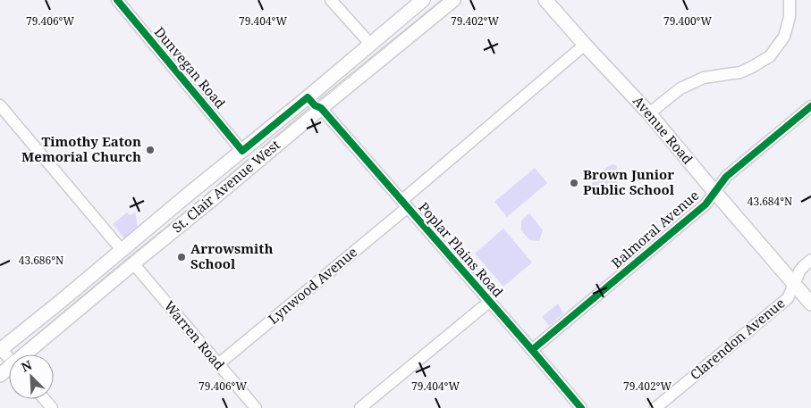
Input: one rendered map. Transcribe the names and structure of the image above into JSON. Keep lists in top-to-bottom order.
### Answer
{
  "streets": {
    "main road": ["Avenue Road", "St. Clair Avenue West"],
    "street": [
      "Dunvegan Road",
      "Balmoral Avenue",
      "Poplar Plains Road",
      "Lynwood Avenue",
      "Warren Road",
      "Clarendon Avenue"
    ]
  },
  "crossings": [
    ["Dunvegan Road", "St. Clair Avenue West"],
    ["Avenue Road", "Balmoral Avenue"],
    ["Avenue Road", "Lynwood Avenue"],
    ["Avenue Road", "Clarendon Avenue"],
    ["St. Clair Avenue West", "Poplar Plains Road"],
    ["St. Clair Avenue West", "Warren Road"],
    ["Balmoral Avenue", "Poplar Plains Road"],
    ["Poplar Plains Road", "Lynwood Avenue"],
    ["Lynwood Avenue", "Warren Road"]
  ],
  "places": ["Timothy Eaton Memorial Church", "Brown Junior Public School", "Arrowsmith School"],
  "north": "top left",
  "coordinates": [
    "79.404°W",
    "79.406°W",
    "79.402°W",
    "79.400°W",
    "43.684°N",
    "43.686°N"
  ]
}
